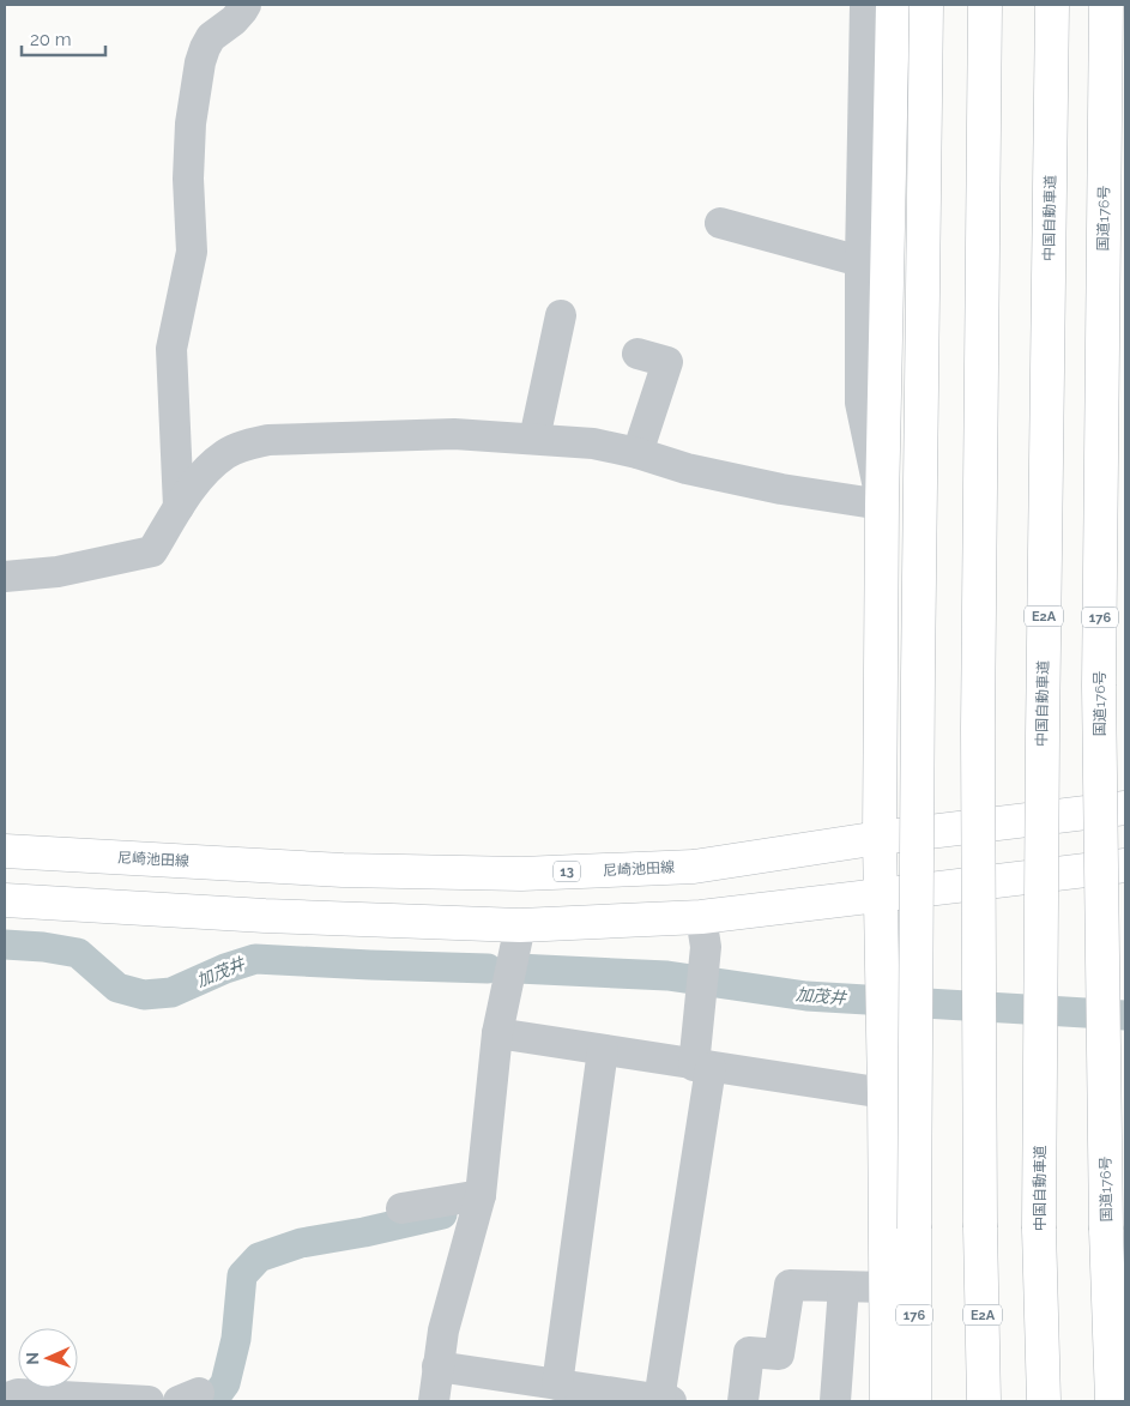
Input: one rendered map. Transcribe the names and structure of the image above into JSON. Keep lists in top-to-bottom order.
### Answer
{
  "streets": {
    "main road": [
      "中国自動車道",
      "国道176号",
      "E2A",
      "176",
      "尼崎池田線",
      "13"
    ]
  },
  "water": ["加茂井"],
  "scale_bar": "20 m",
  "north": "left"
}
